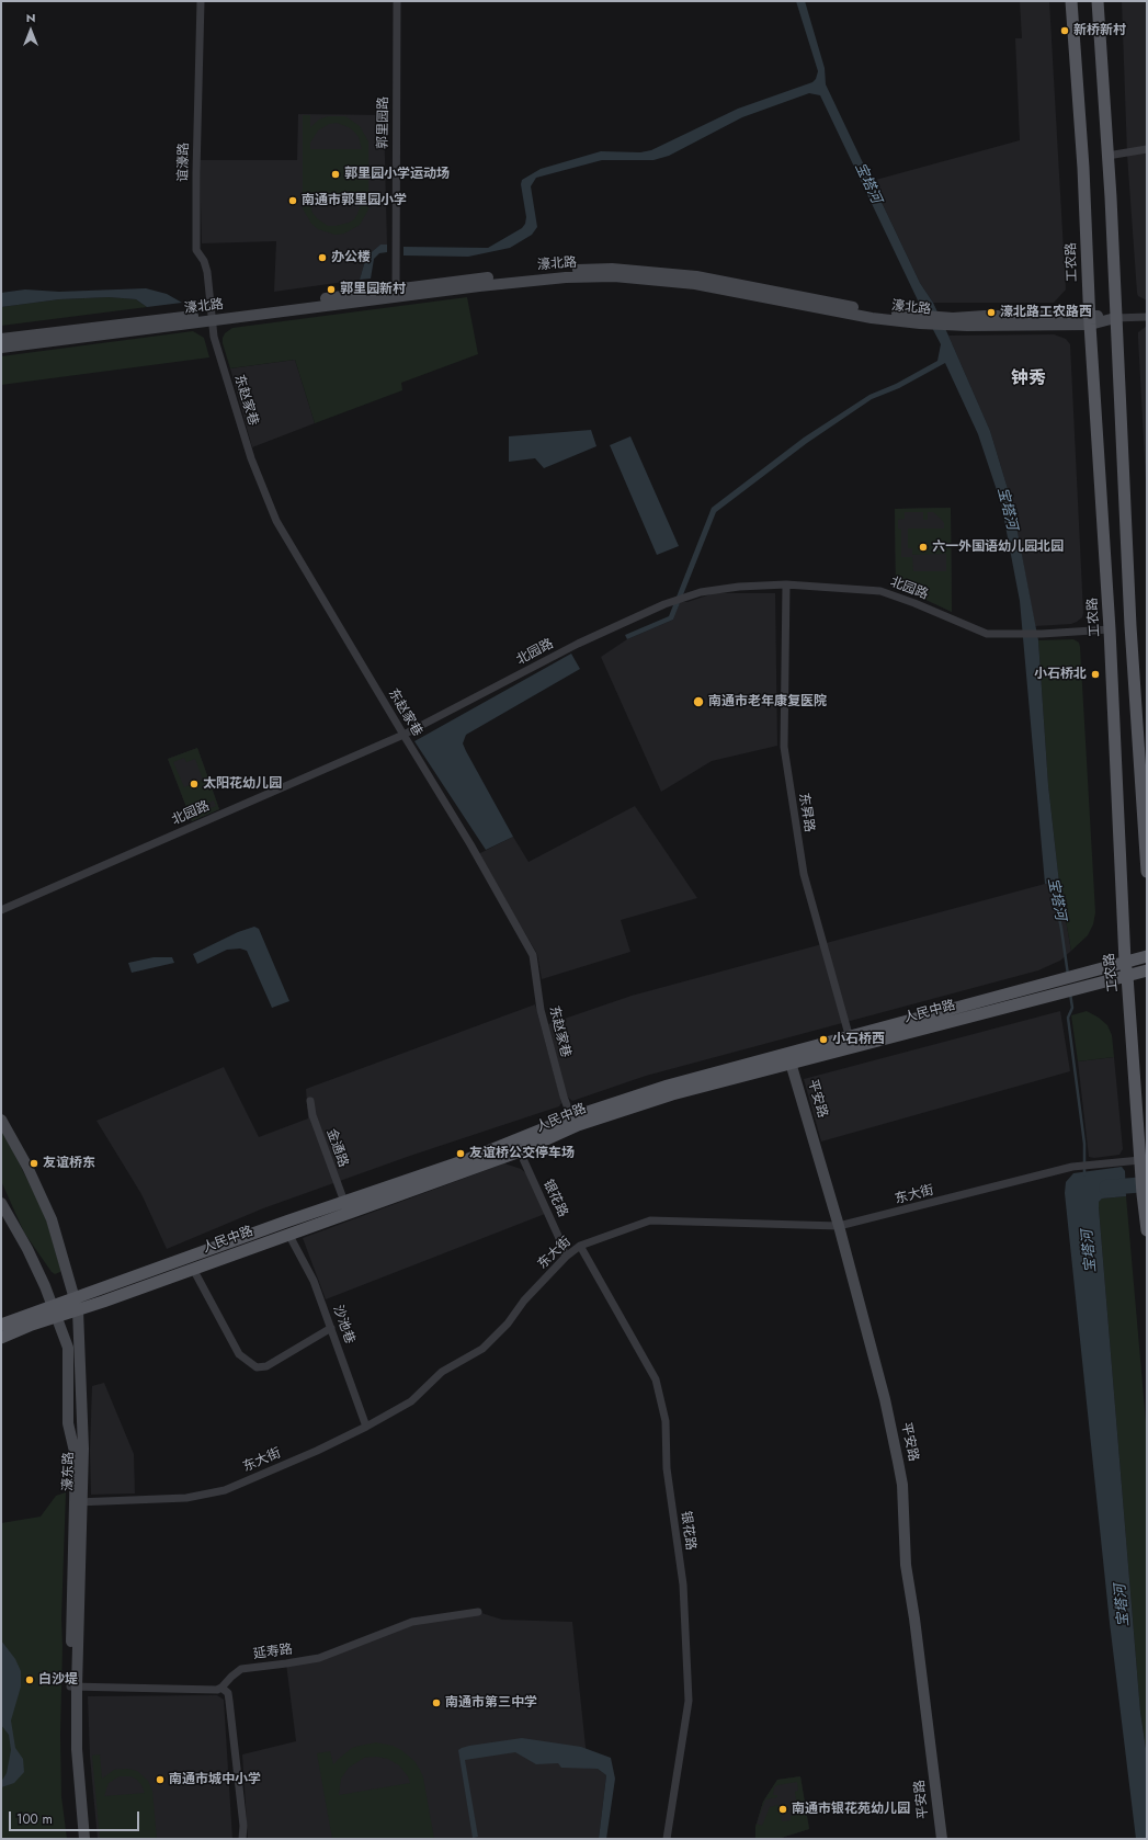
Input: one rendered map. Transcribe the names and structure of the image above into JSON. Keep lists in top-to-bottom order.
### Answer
{
  "streets": {
    "main road": ["工农路", "人民中路"],
    "street": [
      "郭里园路",
      "谊濠路",
      "濠北路",
      "东赵家巷",
      "北园路",
      "东昇路",
      "平安路",
      "金通路",
      "东大街",
      "银花路",
      "沙池巷",
      "濠东路",
      "延寿路"
    ]
  },
  "crossings": [
    ["郭里园路", "濠北路"],
    ["谊濠路", "濠北路"],
    ["谊濠路", "东赵家巷"],
    ["工农路", "濠北路"],
    ["工农路", "北园路"],
    ["工农路", "人民中路"],
    ["工农路", "东大街"],
    ["濠北路", "东赵家巷"],
    ["东赵家巷", "北园路"],
    ["东赵家巷", "人民中路"],
    ["北园路", "东昇路"],
    ["东昇路", "人民中路"],
    ["人民中路", "平安路"],
    ["人民中路", "金通路"],
    ["人民中路", "银花路"],
    ["人民中路", "沙池巷"],
    ["人民中路", "濠东路"],
    ["平安路", "东大街"],
    ["东大街", "银花路"],
    ["东大街", "沙池巷"],
    ["东大街", "濠东路"]
  ],
  "districts": ["钟秀"],
  "water": ["宝塔河"],
  "places": [
    "新桥新村",
    "郭里园小学运动场",
    "南通市郭里园小学",
    "办公楼",
    "郭里园新村",
    "濠北路工农路西",
    "六一外国语幼儿园北园",
    "小石桥北",
    "南通市老年康复医院",
    "太阳花幼儿园",
    "小石桥西",
    "友谊桥公交停车场",
    "友谊桥东",
    "白沙堤",
    "南通市第三中学",
    "南通市城中小学",
    "南通市银花苑幼儿园"
  ],
  "scale_bar": "100 m",
  "north": "top"
}
